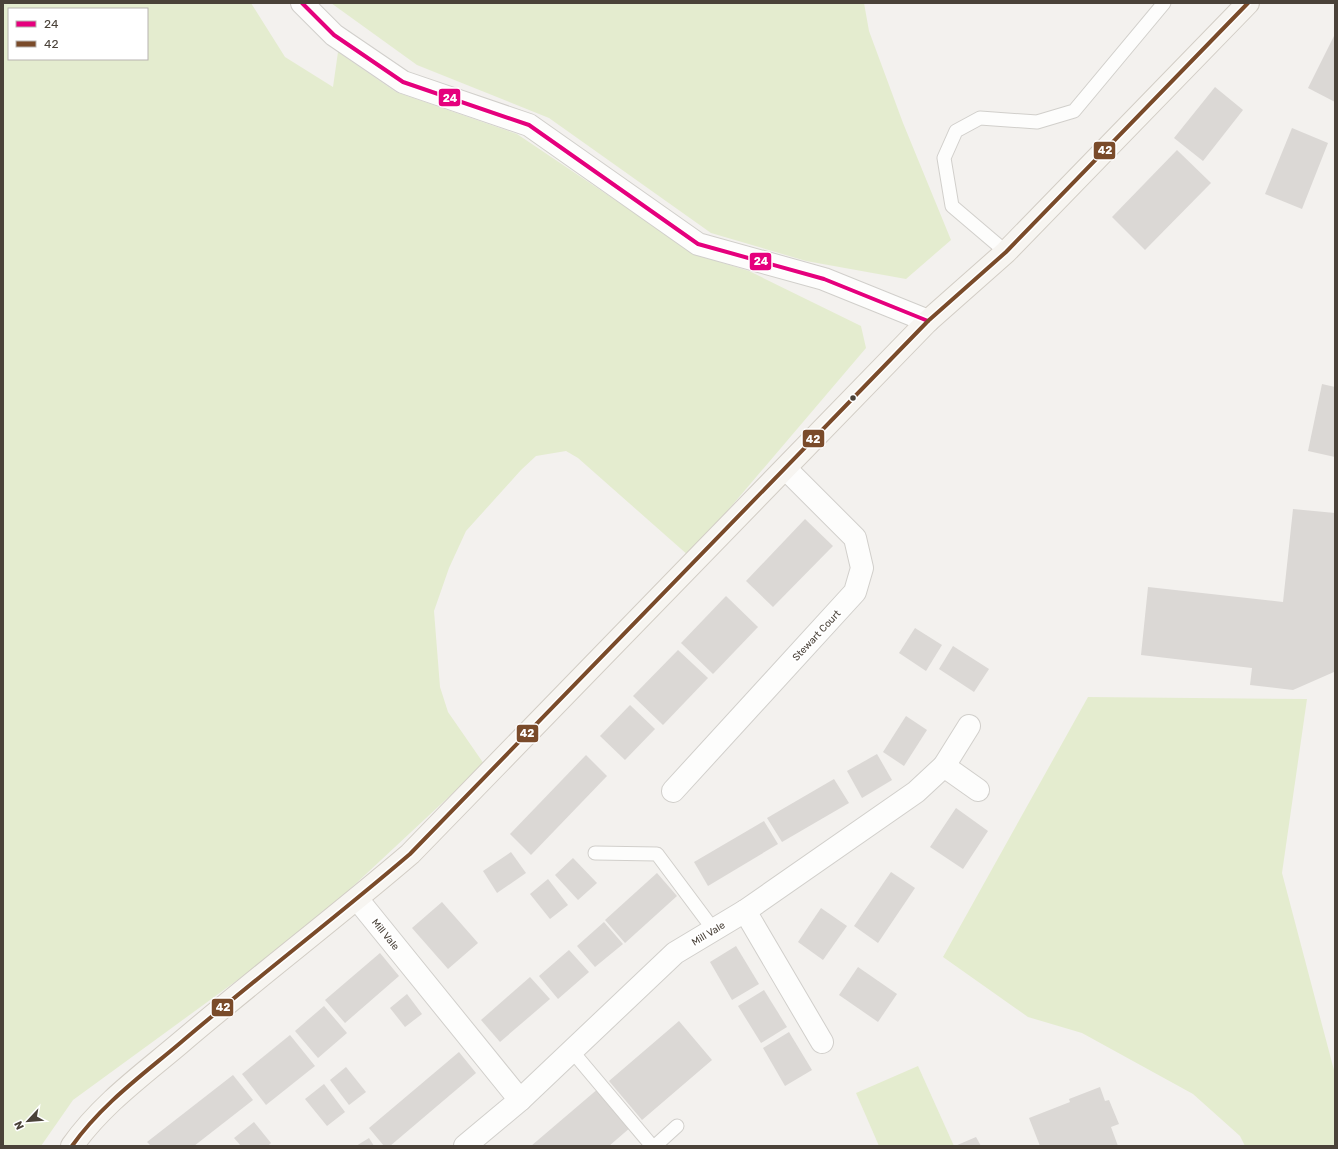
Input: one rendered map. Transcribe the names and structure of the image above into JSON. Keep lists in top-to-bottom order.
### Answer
{
  "streets": {
    "street": ["Stewart Court", "Mill Vale"]
  },
  "lines": ["transit line 24", "transit line 42"],
  "legend": ["24", "42"],
  "north": "bottom left"
}
